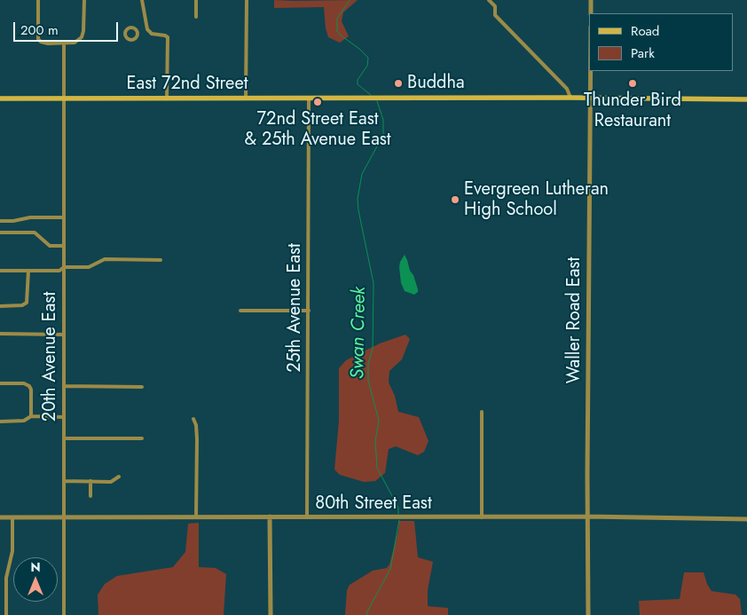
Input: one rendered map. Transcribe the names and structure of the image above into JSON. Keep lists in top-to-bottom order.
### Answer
{
  "streets": {
    "main road": ["East 72nd Street"],
    "street": [
      "25th Avenue East",
      "Waller Road East",
      "20th Avenue East",
      "80th Street East"
    ]
  },
  "crossings": [
    ["East 72nd Street", "25th Avenue East"],
    ["East 72nd Street", "Waller Road East"],
    ["East 72nd Street", "20th Avenue East"],
    ["25th Avenue East", "80th Street East"],
    ["Waller Road East", "80th Street East"],
    ["20th Avenue East", "80th Street East"]
  ],
  "water": ["Swan Creek"],
  "places": [
    "Buddha",
    "Thunder Bird Restaurant",
    "72nd Street East & 25th Avenue East",
    "Evergreen Lutheran High School"
  ],
  "legend": ["Road", "Park"],
  "scale_bar": "200 m",
  "north": "top"
}
